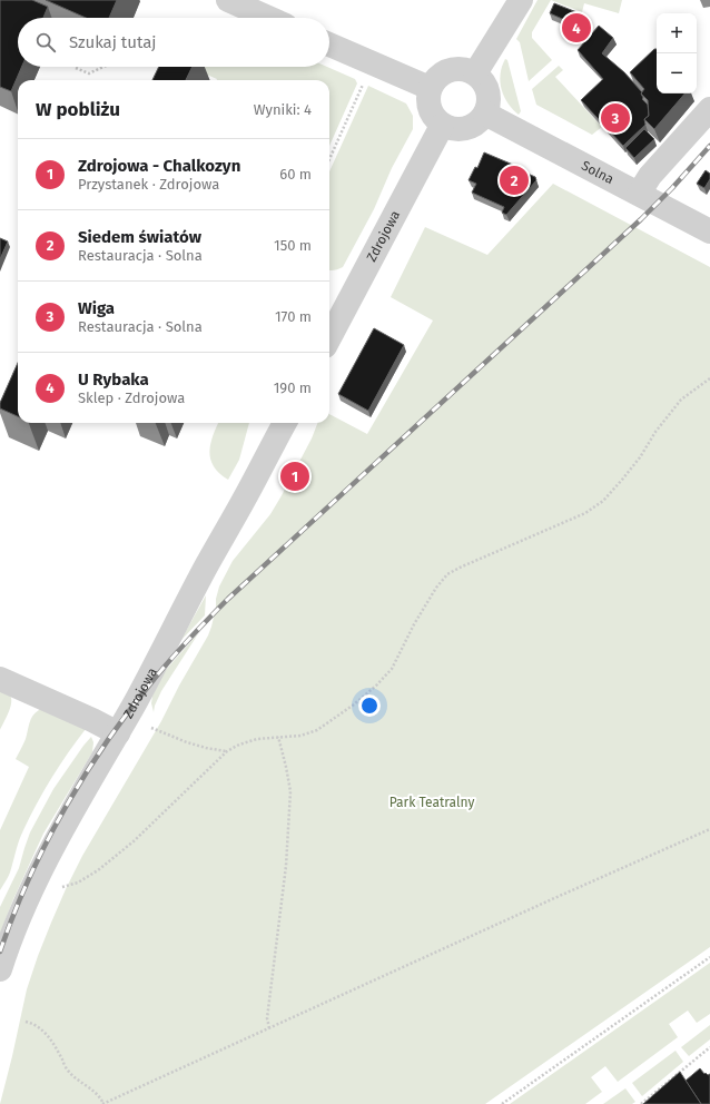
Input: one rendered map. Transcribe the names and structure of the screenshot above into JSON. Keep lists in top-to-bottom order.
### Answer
{
  "streets": {
    "street": ["Solna", "Zdrojowa"]
  },
  "crossings": [
    ["Solna", "Zdrojowa"]
  ],
  "parks": ["Park Teatralny"],
  "page": {
    "pins": [
      "4",
      "3",
      "2",
      "1"
    ],
    "map_buttons": ["+", "−"],
    "search": "Szukaj tutaj",
    "heading": ["W pobliżu", "Wyniki: 4"],
    "list": [
      {
        "mark": "1",
        "name": "Zdrojowa - Chalkozyn",
        "note": "Przystanek · Zdrojowa",
        "value": "60 m"
      },
      {
        "mark": "2",
        "name": "Siedem światów",
        "note": "Restauracja · Solna",
        "value": "150 m"
      },
      {
        "mark": "3",
        "name": "Wiga",
        "note": "Restauracja · Solna",
        "value": "170 m"
      },
      {
        "mark": "4",
        "name": "U Rybaka",
        "note": "Sklep · Zdrojowa",
        "value": "190 m"
      }
    ]
  }
}
